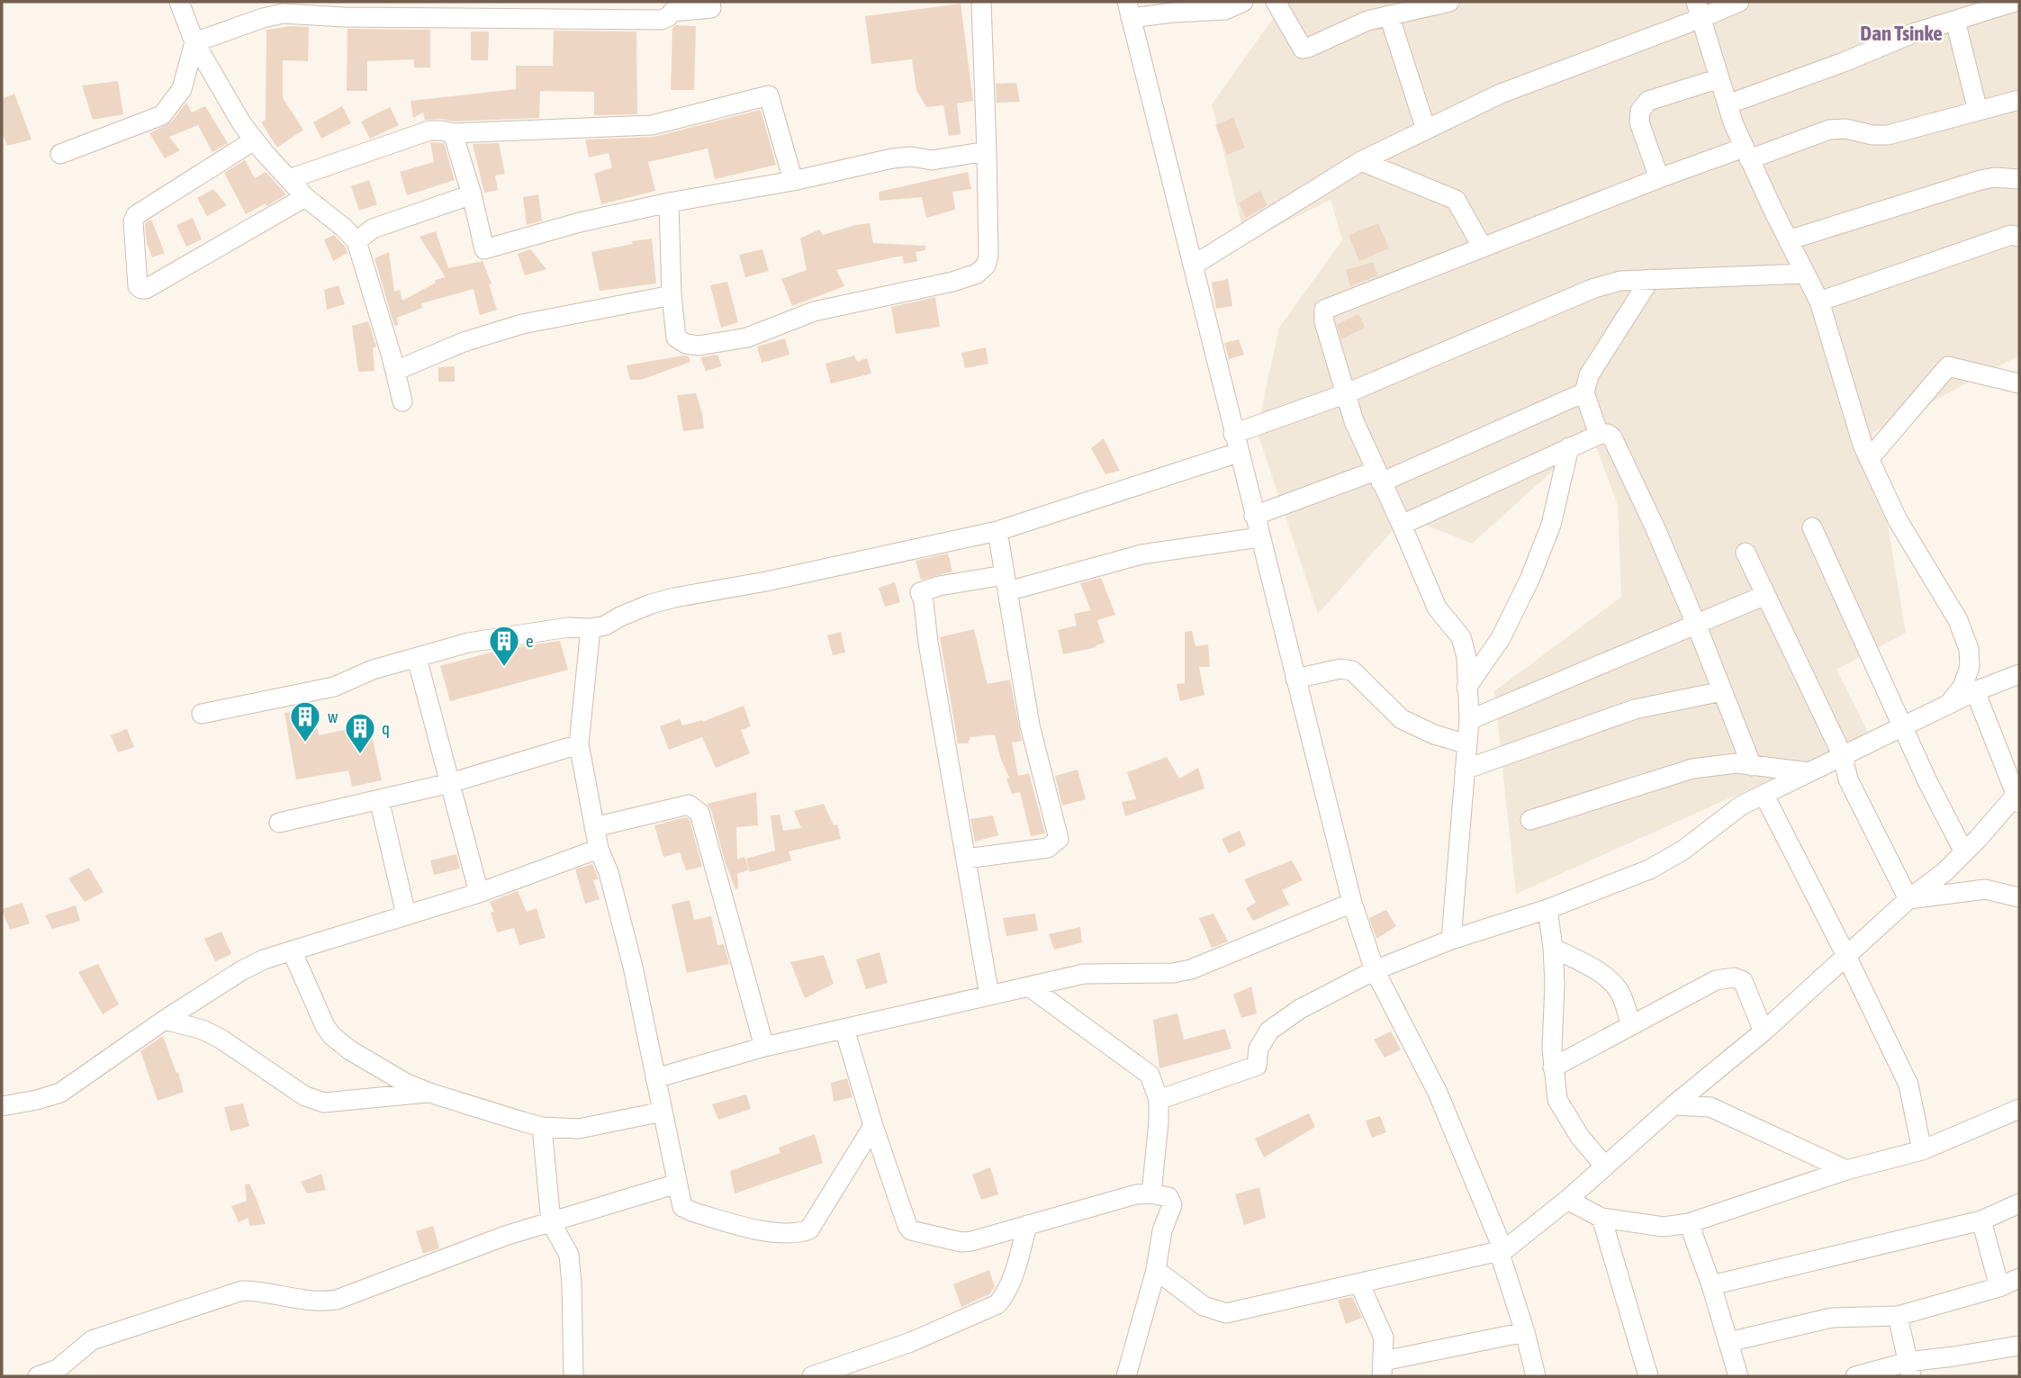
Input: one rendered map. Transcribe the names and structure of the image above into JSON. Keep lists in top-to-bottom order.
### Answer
{
  "districts": ["Dan Tsinke"],
  "places": {
    "building": ["e", "w", "q"]
  }
}
